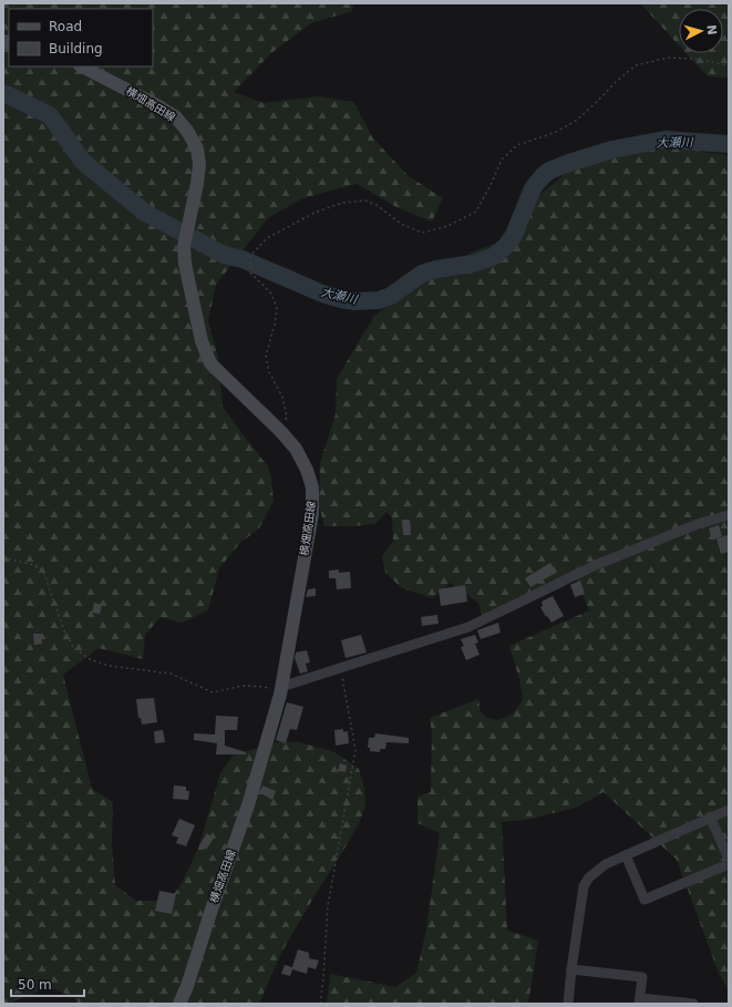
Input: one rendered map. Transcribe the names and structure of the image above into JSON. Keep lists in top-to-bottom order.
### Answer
{
  "streets": {
    "main road": ["横畑高田線"]
  },
  "water": ["大瀬川"],
  "legend": ["Road", "Building"],
  "scale_bar": "50 m",
  "north": "right"
}
